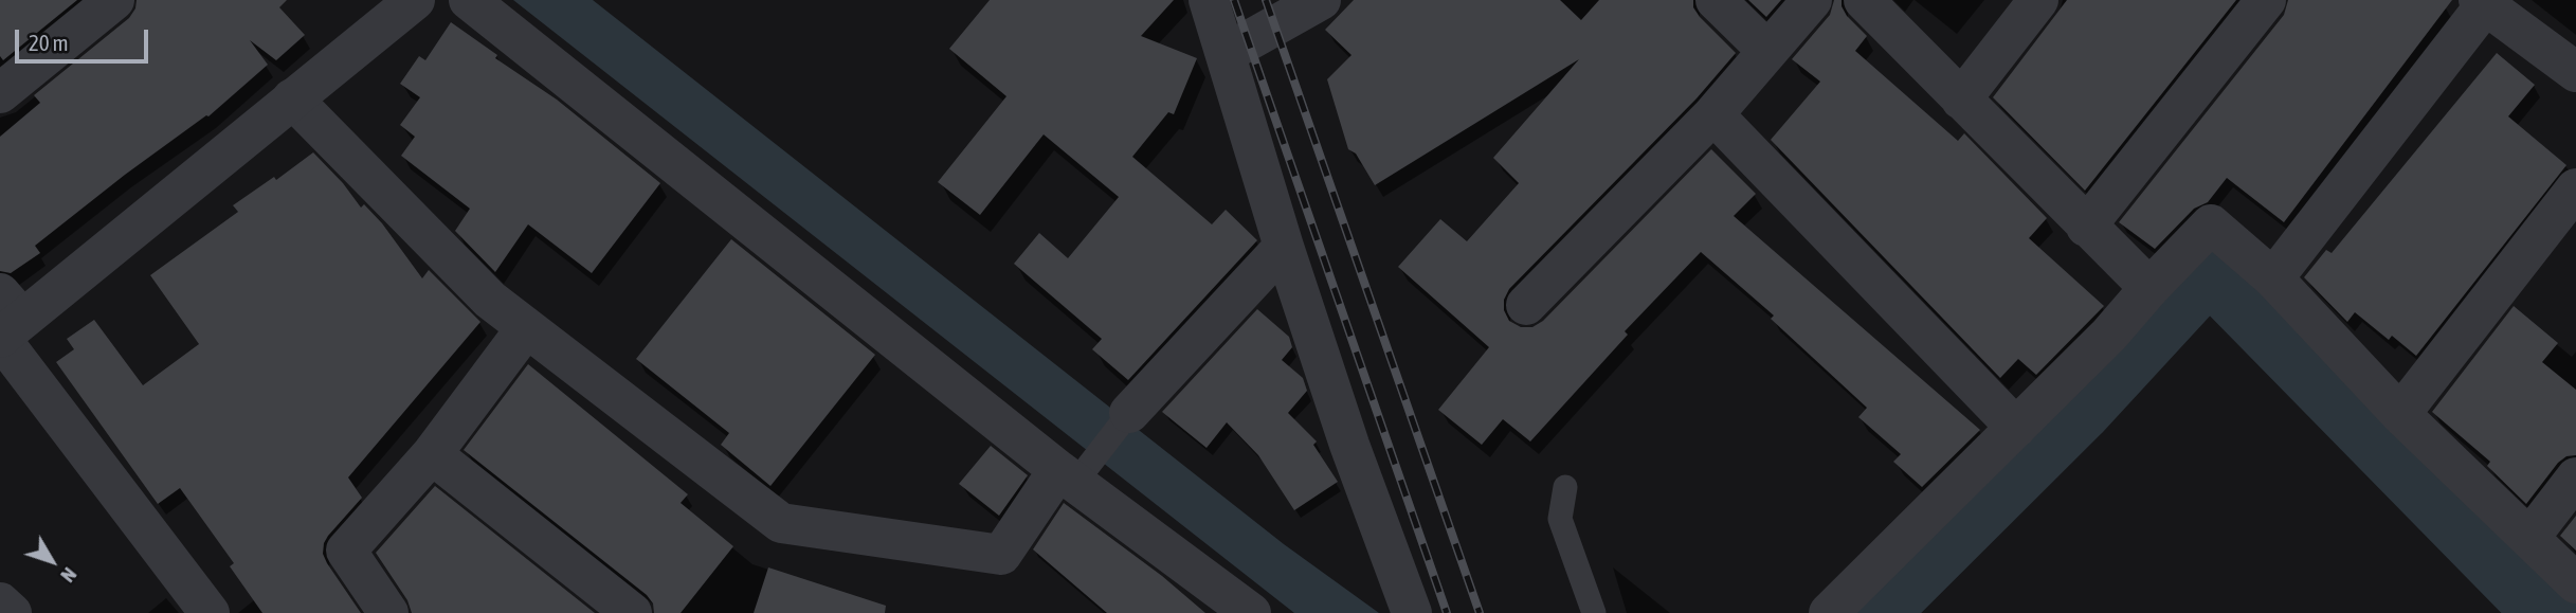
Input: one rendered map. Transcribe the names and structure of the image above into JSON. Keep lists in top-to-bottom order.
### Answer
{
  "scale_bar": "20 m",
  "north": "bottom right"
}
